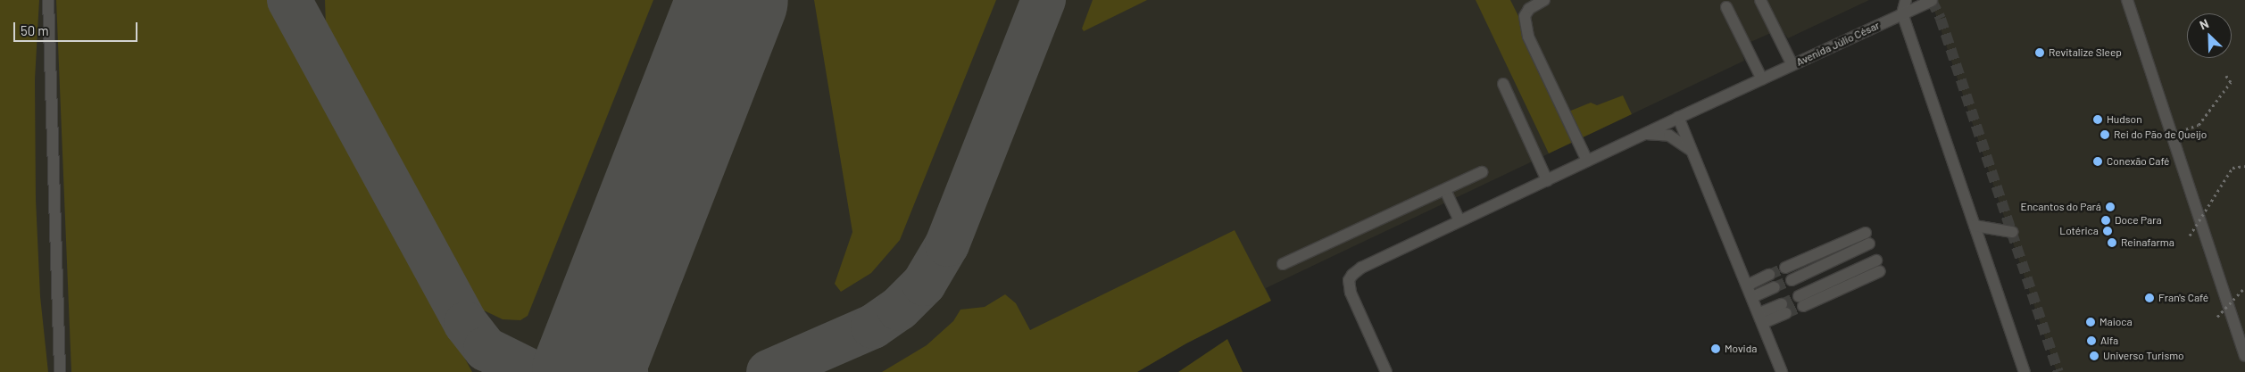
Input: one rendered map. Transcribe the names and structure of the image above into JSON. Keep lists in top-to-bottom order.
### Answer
{
  "streets": {
    "street": ["Avenida Júlio César"]
  },
  "places": [
    "Revitalize Sleep",
    "Hudson",
    "Rei do Pão de Queijo",
    "Conexão Café",
    "Encantos do Pará",
    "Doce Para",
    "Lotérica",
    "Reinafarma",
    "Fran's Café",
    "Maioca",
    "Alfa",
    "Movida",
    "Universo Turismo"
  ],
  "scale_bar": "50 m",
  "north": "top left"
}
